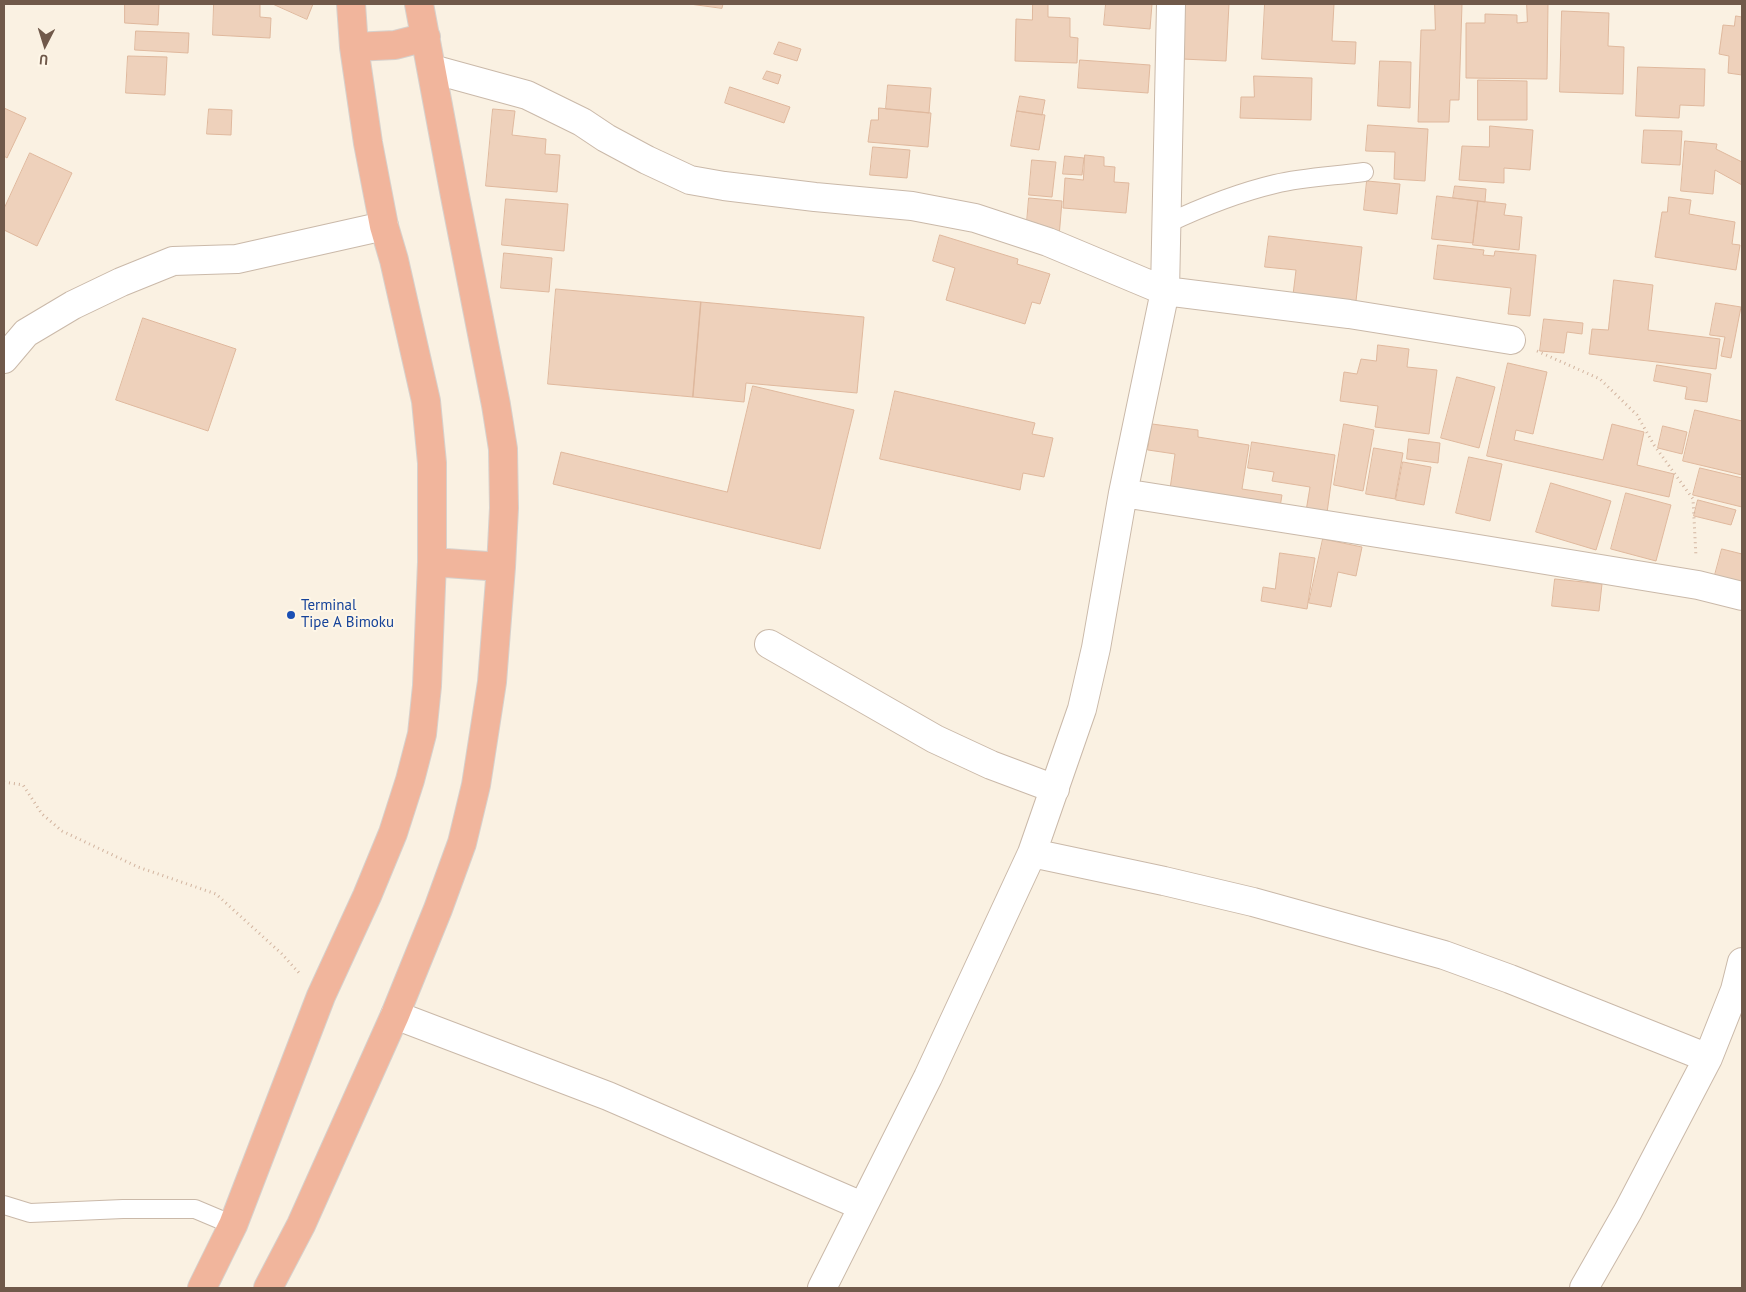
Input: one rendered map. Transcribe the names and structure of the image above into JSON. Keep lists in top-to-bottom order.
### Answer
{
  "places": ["Terminal Tipe A Bimoku"],
  "north": "bottom"
}
